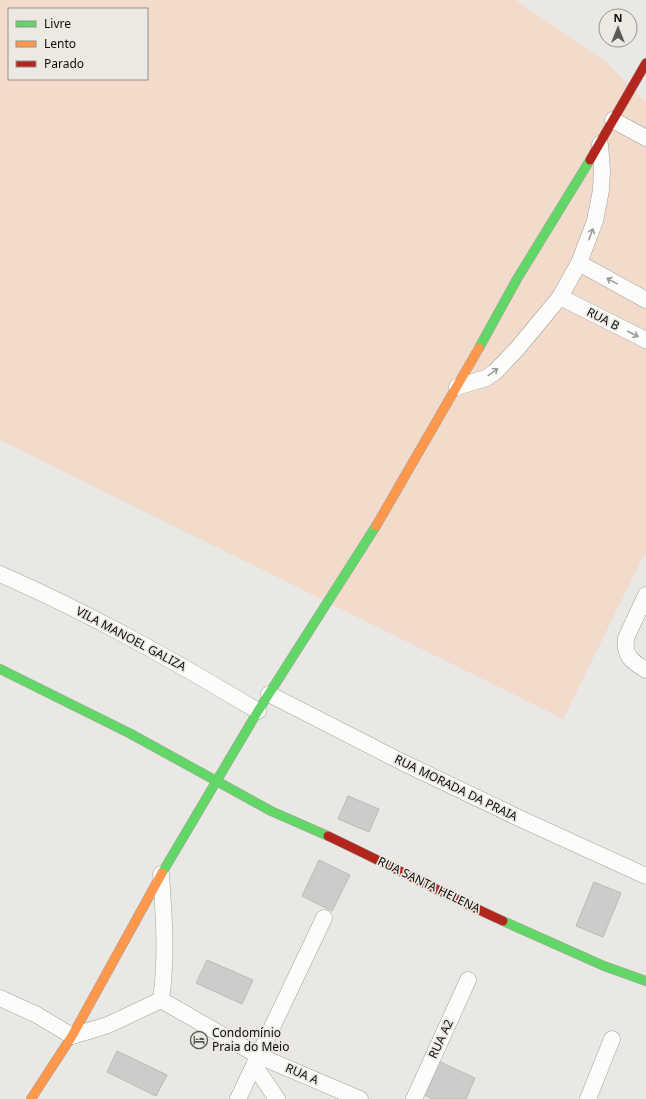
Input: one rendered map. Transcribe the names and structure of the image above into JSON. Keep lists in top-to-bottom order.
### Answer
{
  "streets": {
    "main road": ["RUA SANTA HELENA"],
    "street": [
      "RUA B",
      "VILA MANOEL GALIZA",
      "RUA MORADA DA PRAIA",
      "RUA A2",
      "RUA A"
    ]
  },
  "places": {
    "hotel": ["Condomínio Praia do Meio"]
  },
  "legend": ["Livre", "Lento", "Parado"],
  "north": "top"
}
